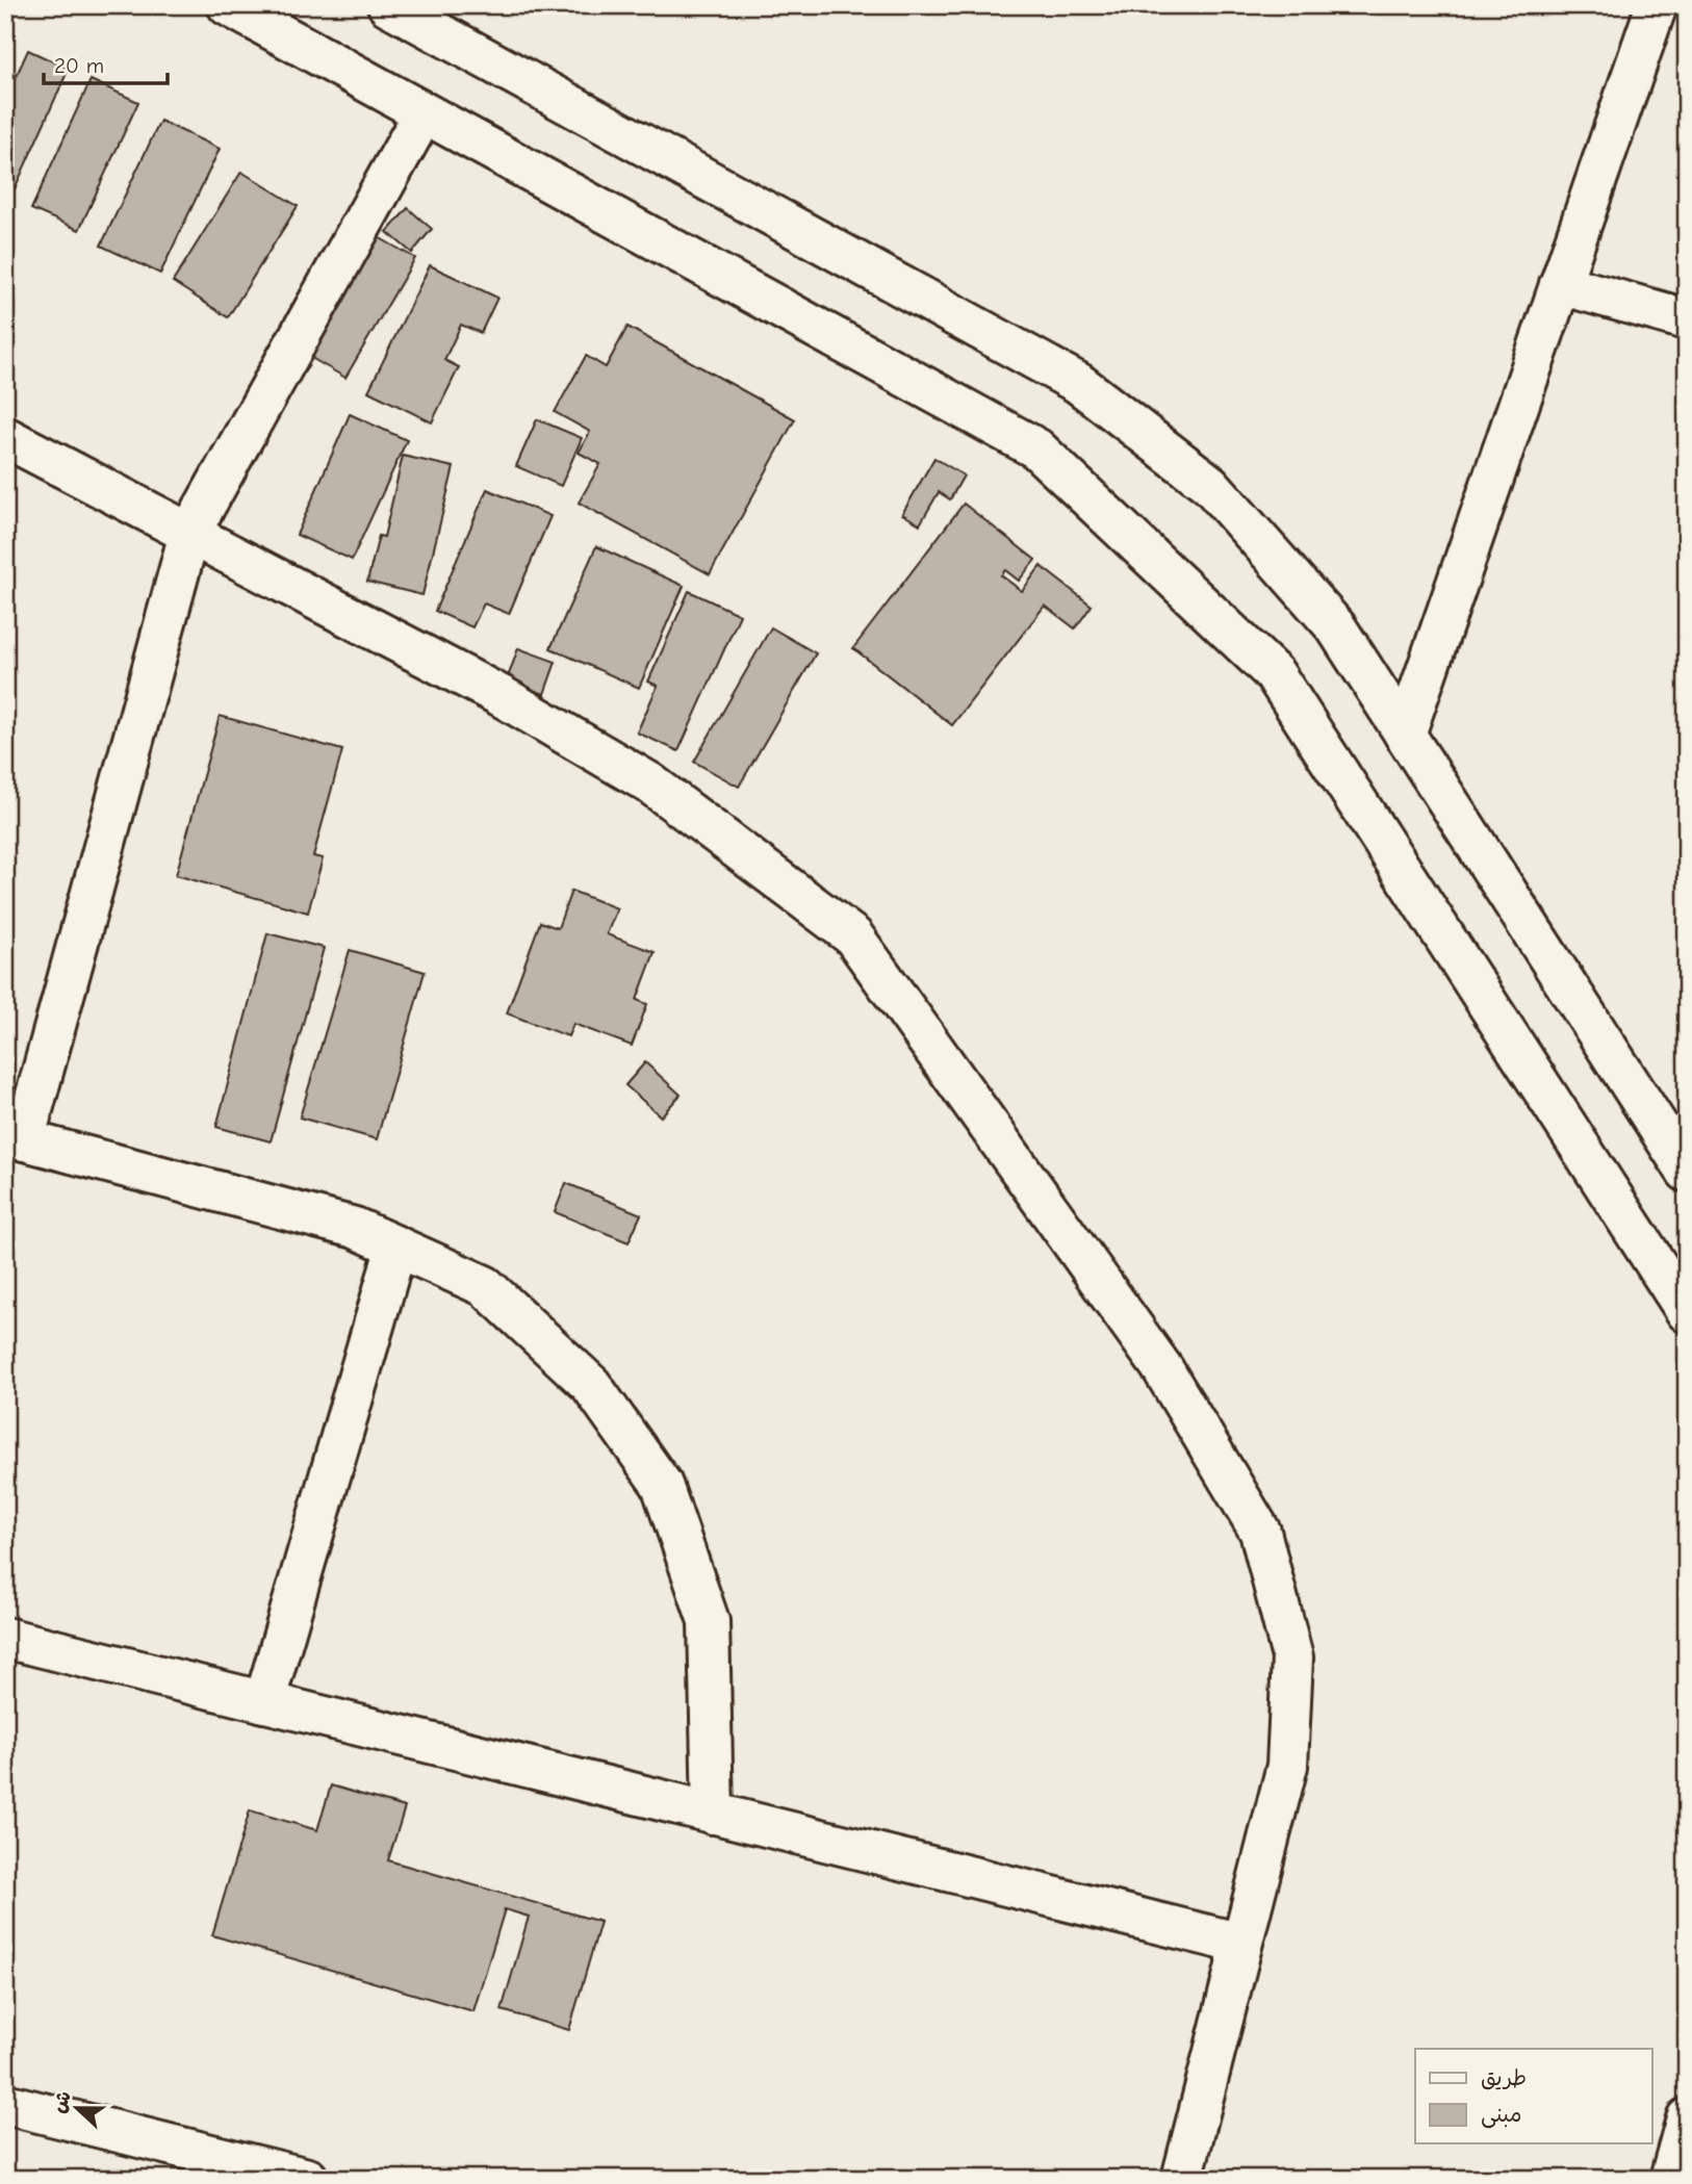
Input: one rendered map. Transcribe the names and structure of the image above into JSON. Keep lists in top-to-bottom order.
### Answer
{
  "legend": ["طريق", "مبنى"],
  "scale_bar": "20 m",
  "north": "left"
}
